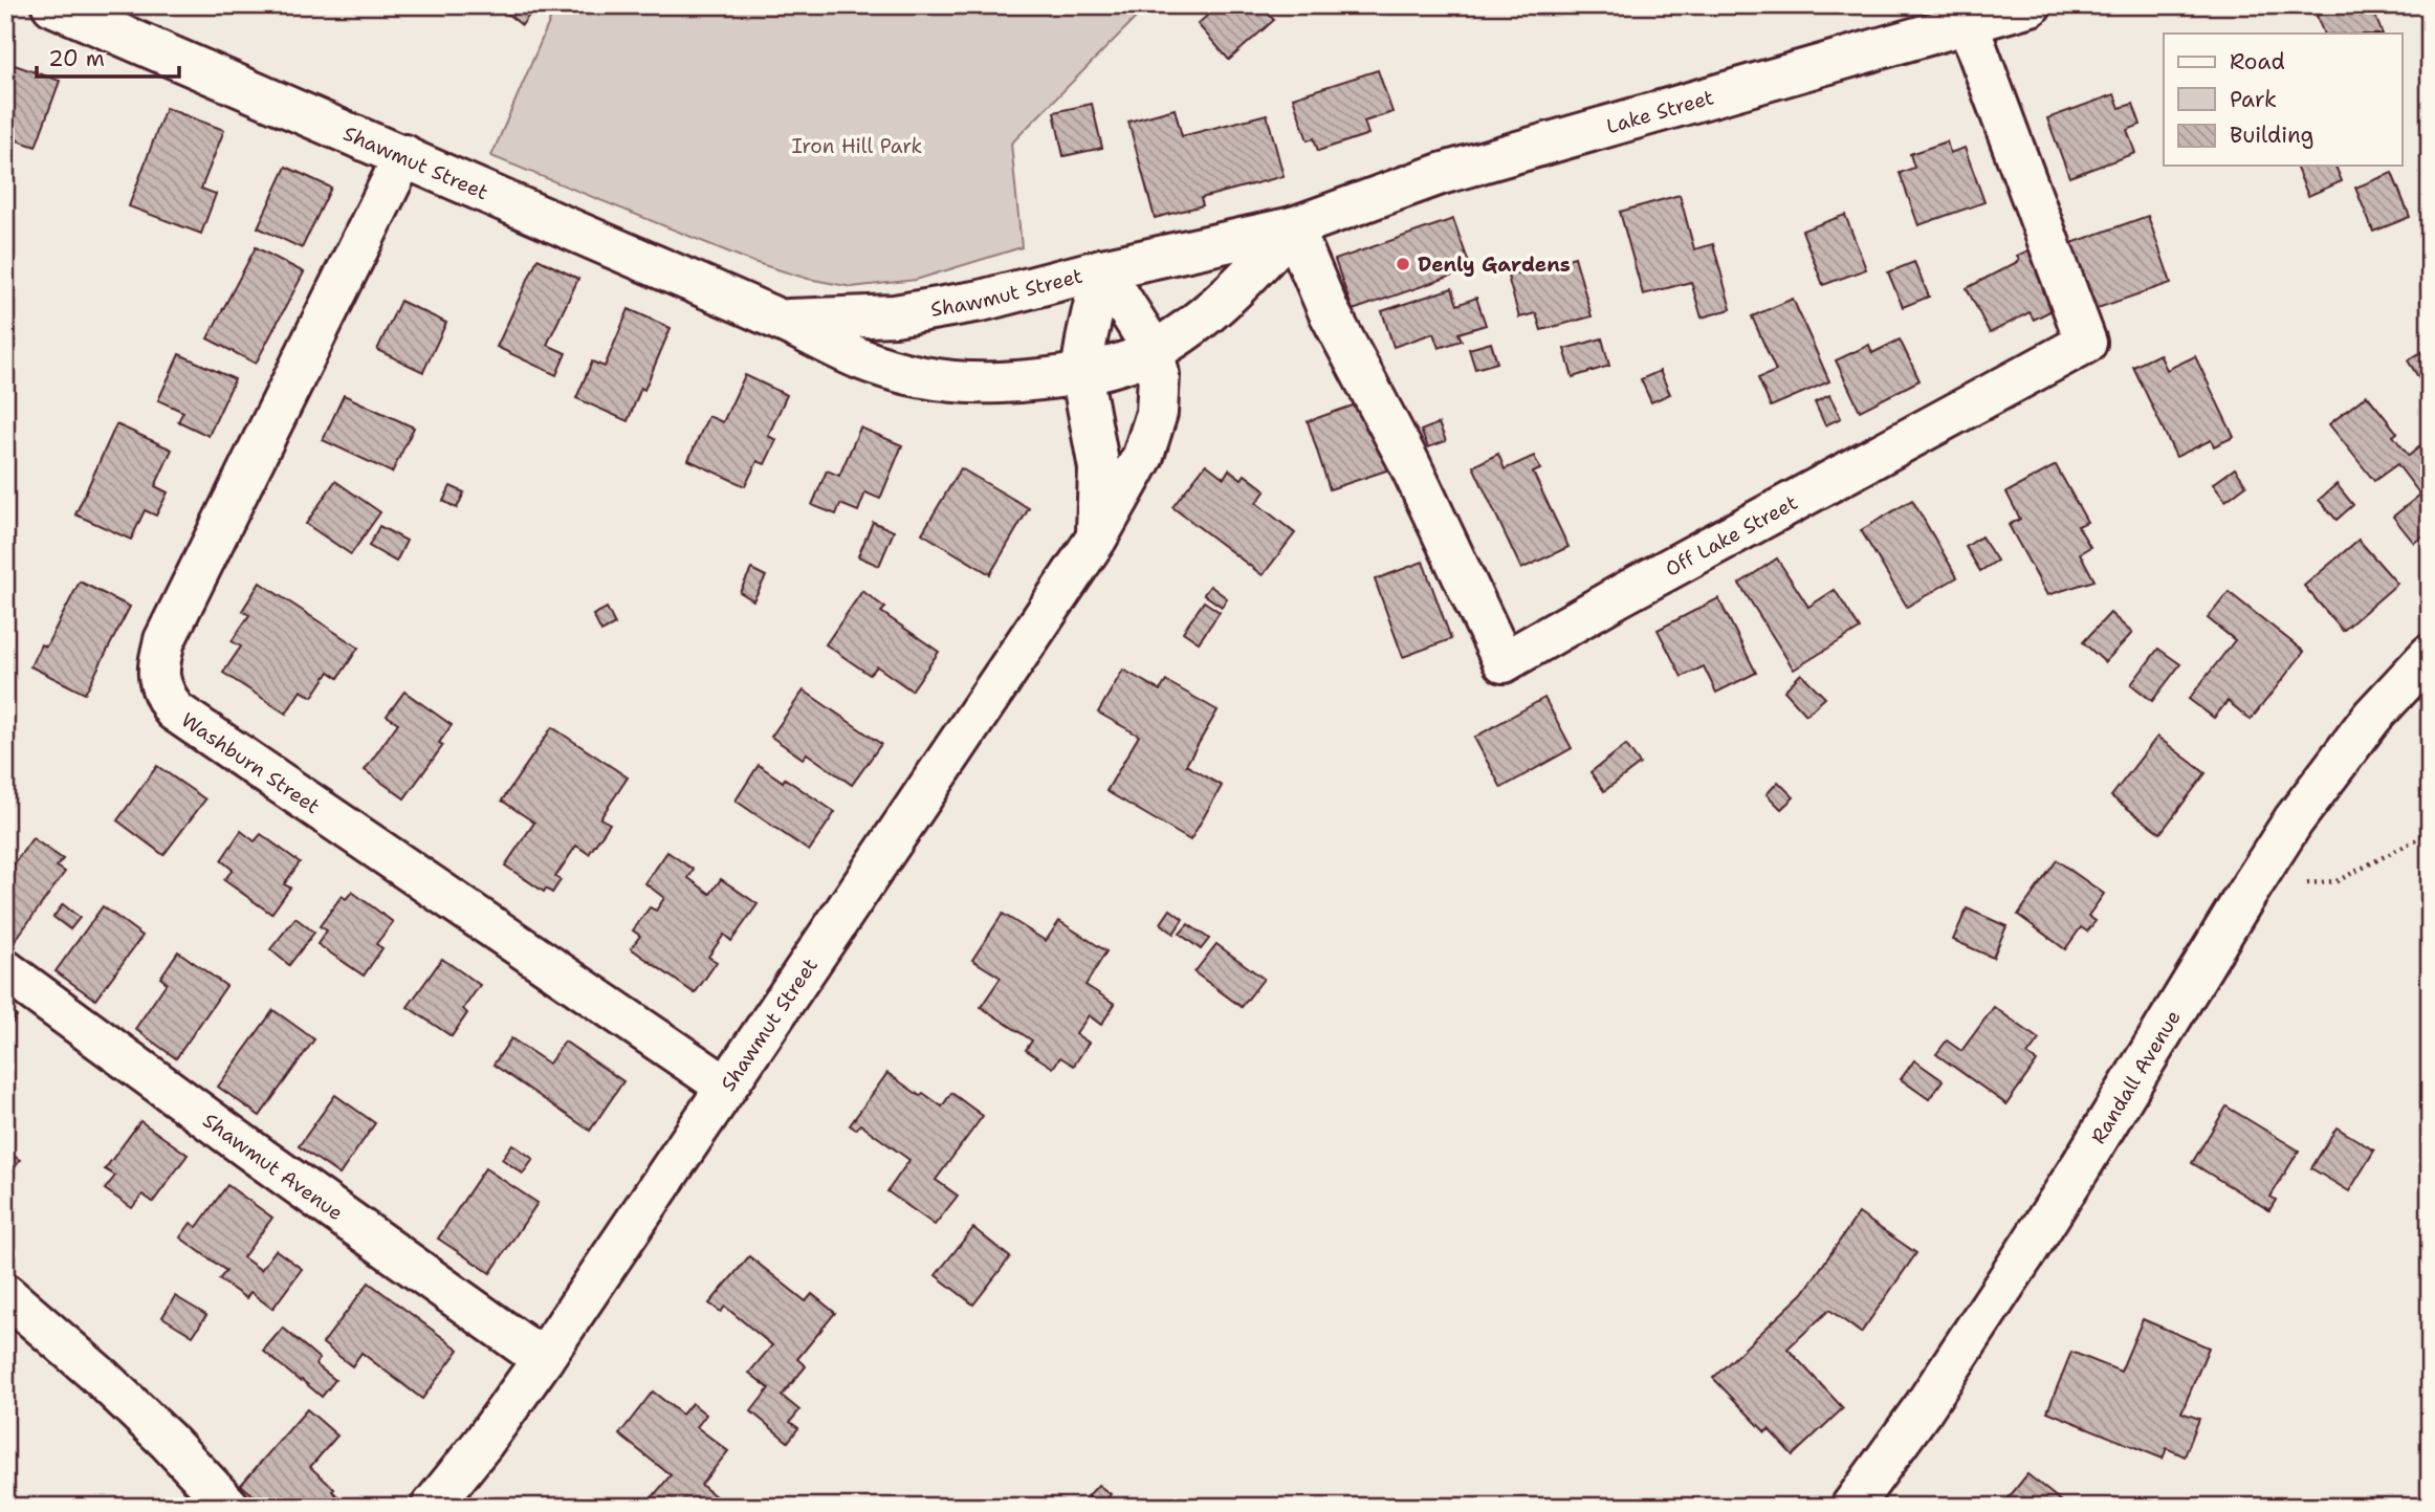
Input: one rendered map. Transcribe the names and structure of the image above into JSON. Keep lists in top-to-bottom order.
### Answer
{
  "streets": {
    "street": [
      "Lake Street",
      "Shawmut Street",
      "Off Lake Street",
      "Washburn Street",
      "Randall Avenue",
      "Shawmut Avenue"
    ]
  },
  "crossings": [
    ["Lake Street", "Shawmut Street"],
    ["Lake Street", "Off Lake Street"],
    ["Shawmut Street", "Washburn Street"],
    ["Shawmut Street", "Shawmut Avenue"]
  ],
  "parks": ["Iron Hill Park"],
  "places": ["Denly Gardens"],
  "legend": ["Road", "Park", "Building"],
  "scale_bar": "20 m"
}
